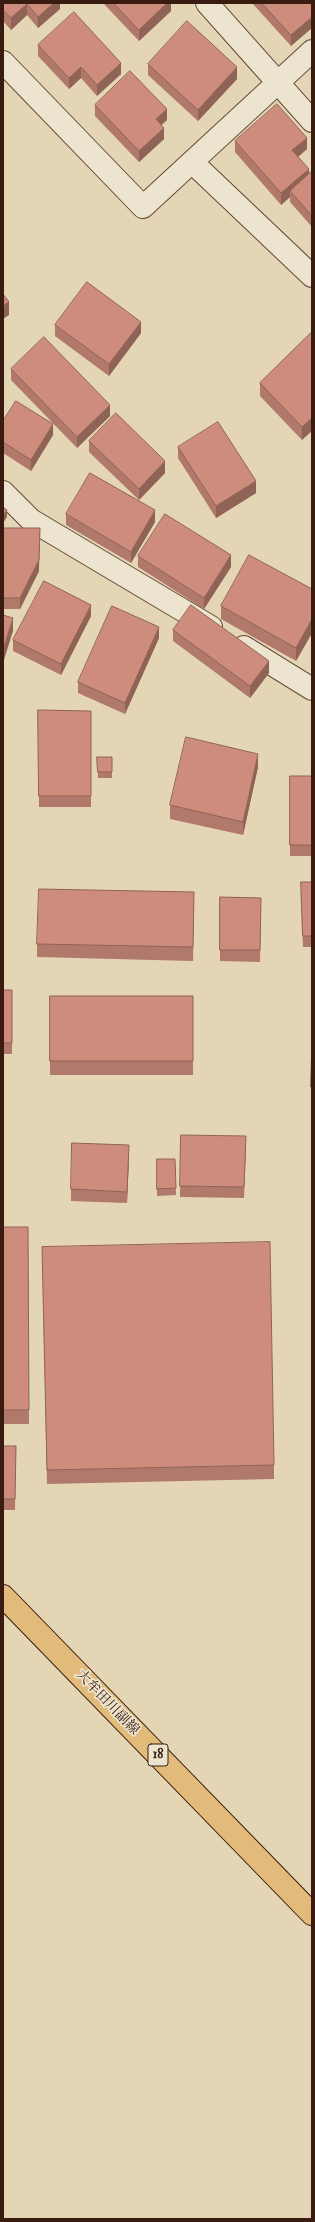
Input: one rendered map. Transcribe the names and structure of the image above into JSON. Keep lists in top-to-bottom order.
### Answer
{
  "streets": {
    "main road": ["大牟田川副線", "18"]
  }
}
